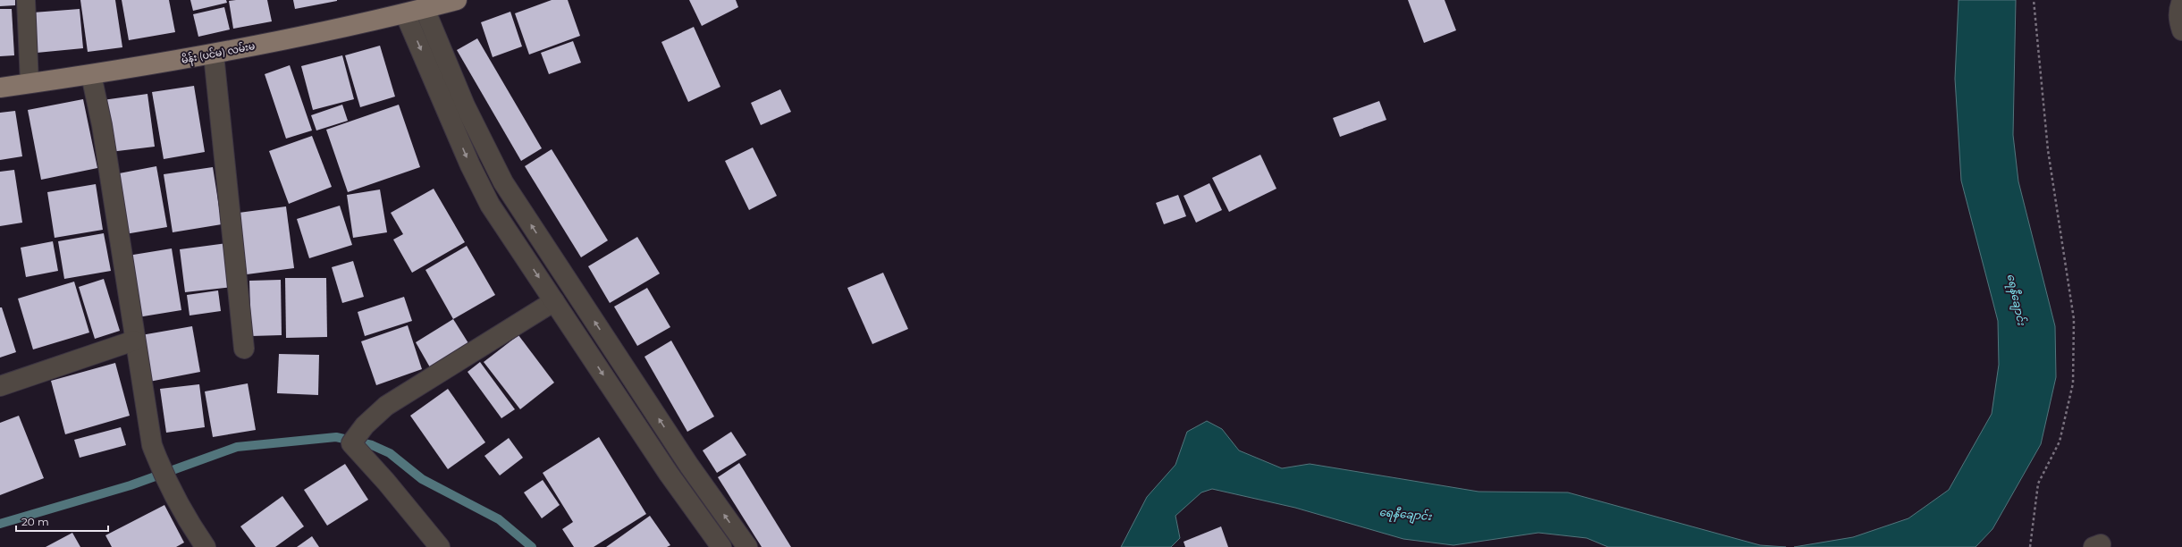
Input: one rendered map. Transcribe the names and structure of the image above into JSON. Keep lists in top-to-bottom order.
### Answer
{
  "streets": {
    "main road": ["မိန်း (ပင်မ) လမ်းမ"]
  },
  "water": ["ရေနီချောင်း"],
  "scale_bar": "20 m"
}
